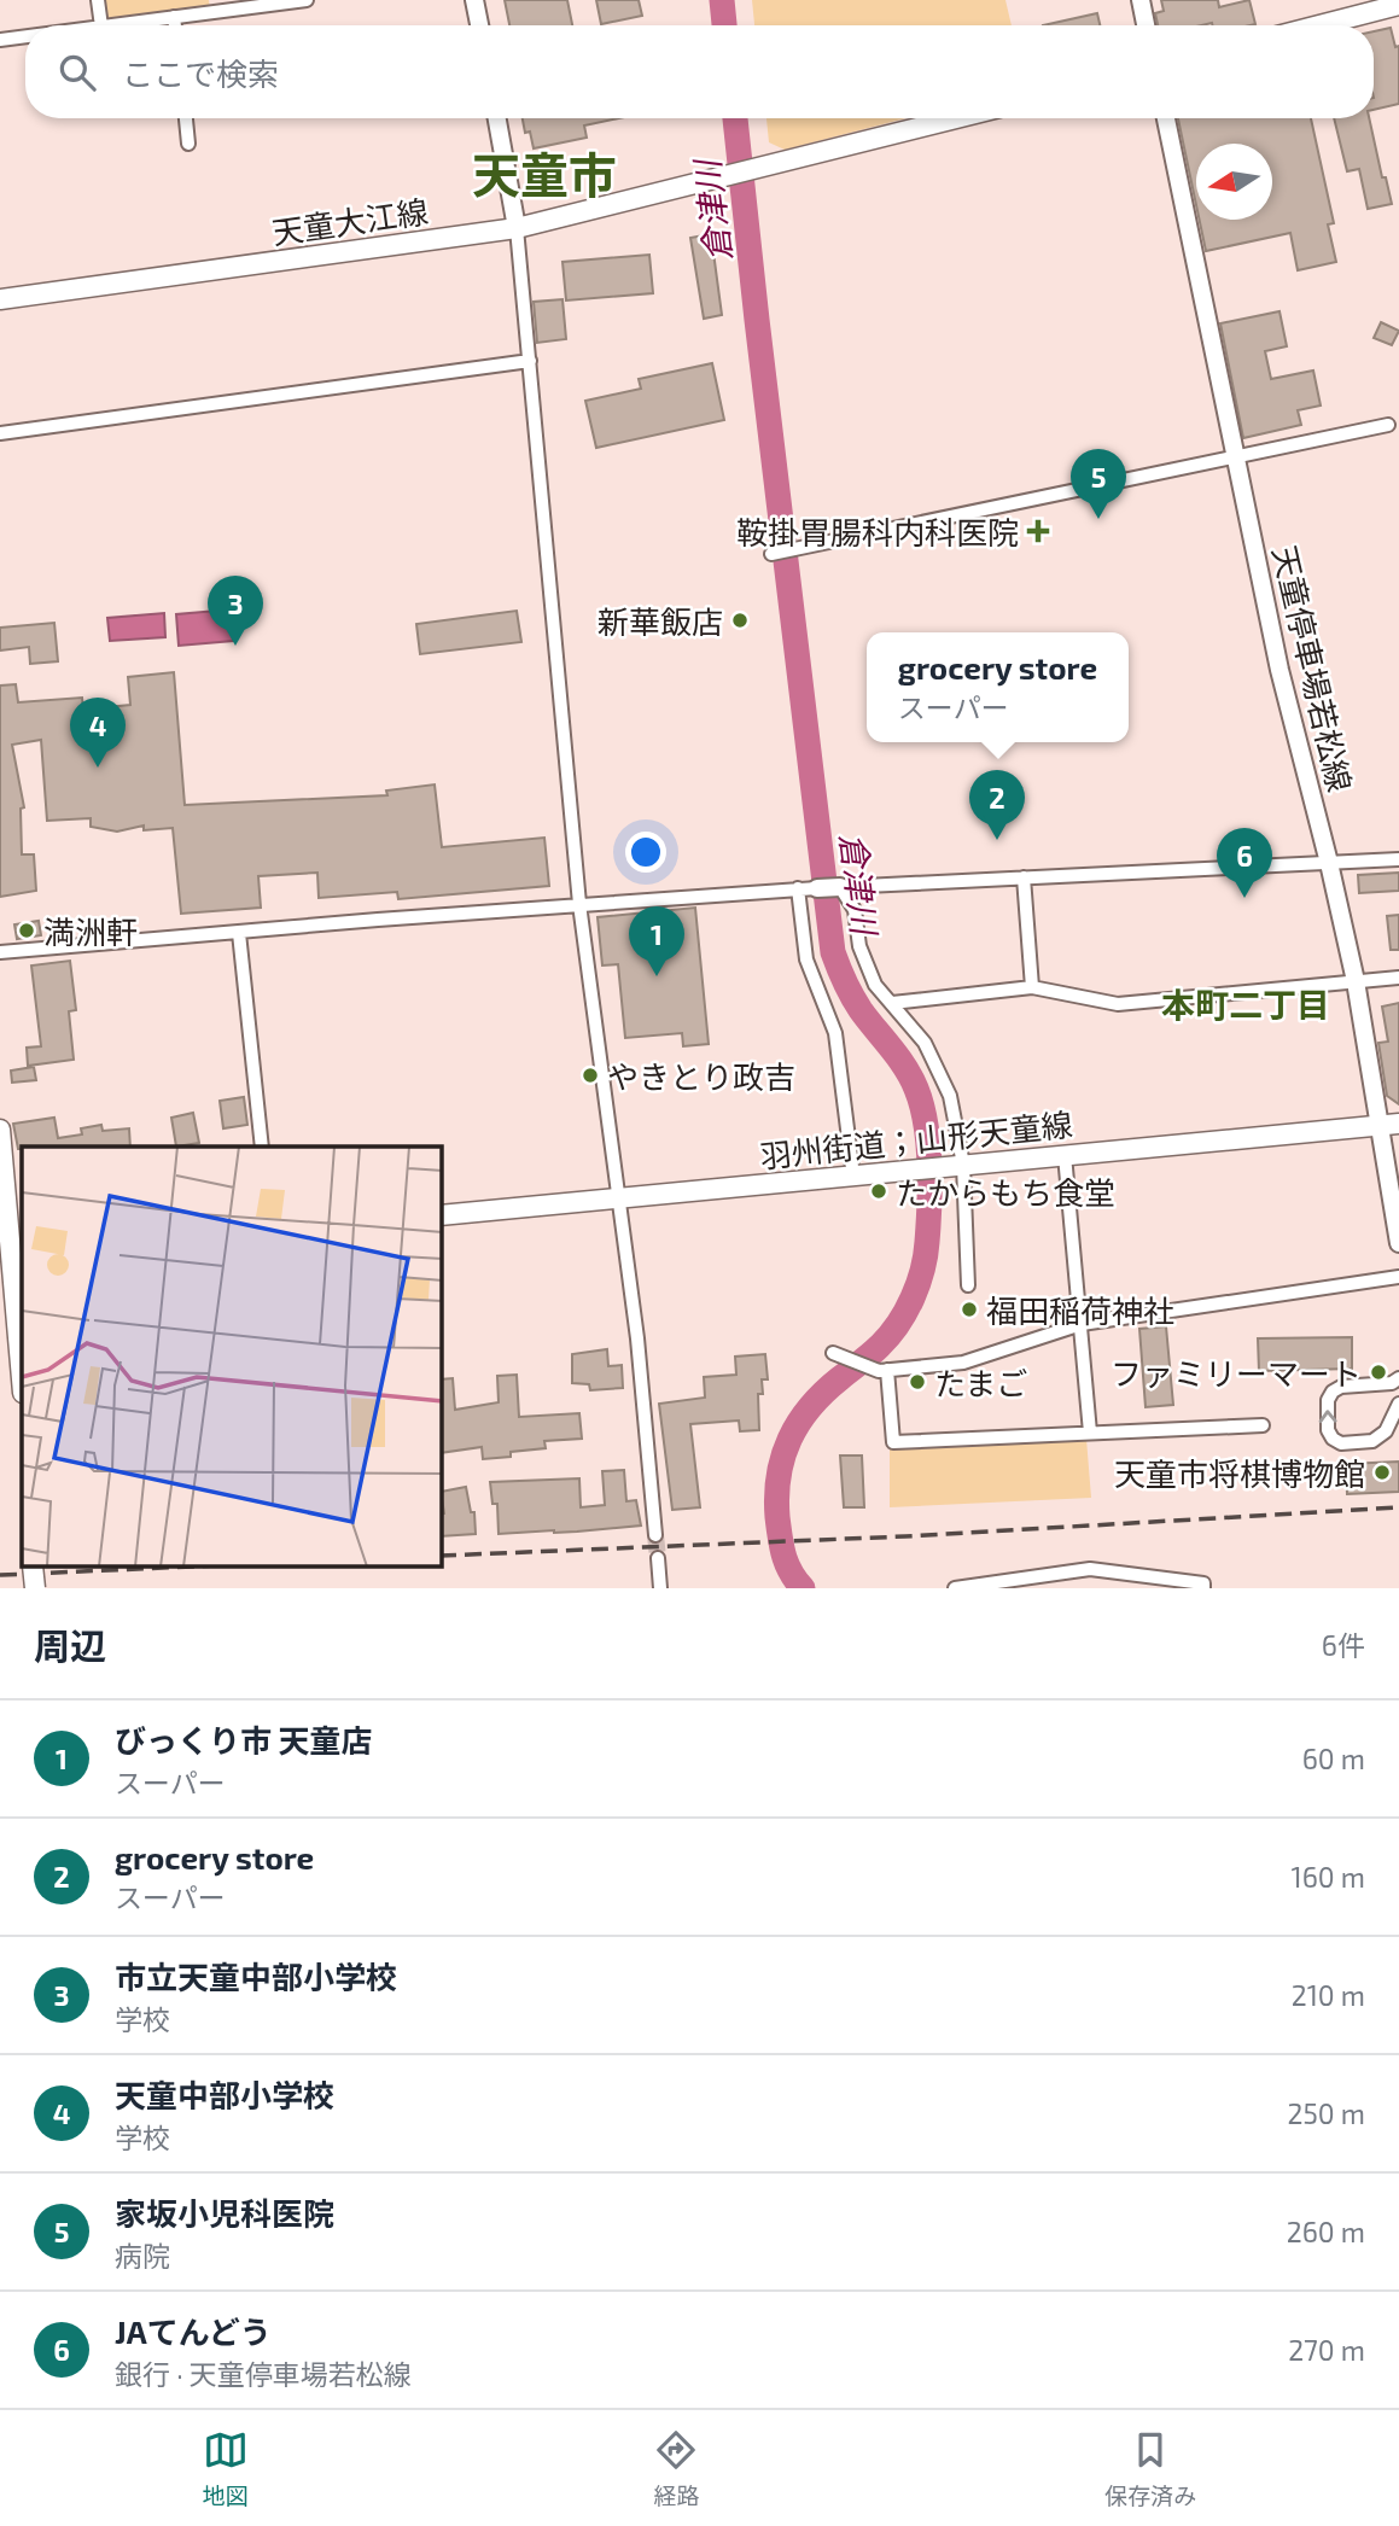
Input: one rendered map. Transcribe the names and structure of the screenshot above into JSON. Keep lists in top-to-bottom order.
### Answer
{
  "streets": {
    "main road": ["天童大江線", "天童停車場若松線", "羽州街道；山形天童線"]
  },
  "crossings": [
    ["天童停車場若松線", "羽州街道；山形天童線"]
  ],
  "districts": ["天童市", "本町二丁目"],
  "water": ["倉津川"],
  "places": {
    "health": ["鞍掛胃腸科内科医院"],
    "other": [
      "新華飯店",
      "満洲軒",
      "やきとり政吉",
      "たからもち食堂",
      "福田稲荷神社",
      "ファミリーマート",
      "たまご",
      "天童市将棋博物館"
    ]
  },
  "north": "left",
  "page": {
    "search": "ここで検索",
    "pins": [
      "5",
      "3",
      "4",
      "2",
      "6",
      "1"
    ],
    "popup": ["grocery store", "スーパー"],
    "heading": ["周辺", "6件"],
    "list": [
      {
        "mark": "1",
        "name": "びっくり市 天童店",
        "note": "スーパー",
        "value": "60 m"
      },
      {
        "mark": "2",
        "name": "grocery store",
        "note": "スーパー",
        "value": "160 m"
      },
      {
        "mark": "3",
        "name": "市立天童中部小学校",
        "note": "学校",
        "value": "210 m"
      },
      {
        "mark": "4",
        "name": "天童中部小学校",
        "note": "学校",
        "value": "250 m"
      },
      {
        "mark": "5",
        "name": "家坂小児科医院",
        "note": "病院",
        "value": "260 m"
      },
      {
        "mark": "6",
        "name": "JAてんどう",
        "note": "銀行 · 天童停車場若松線",
        "value": "270 m"
      }
    ],
    "nav": ["地図", "経路", "保存済み"]
  }
}
